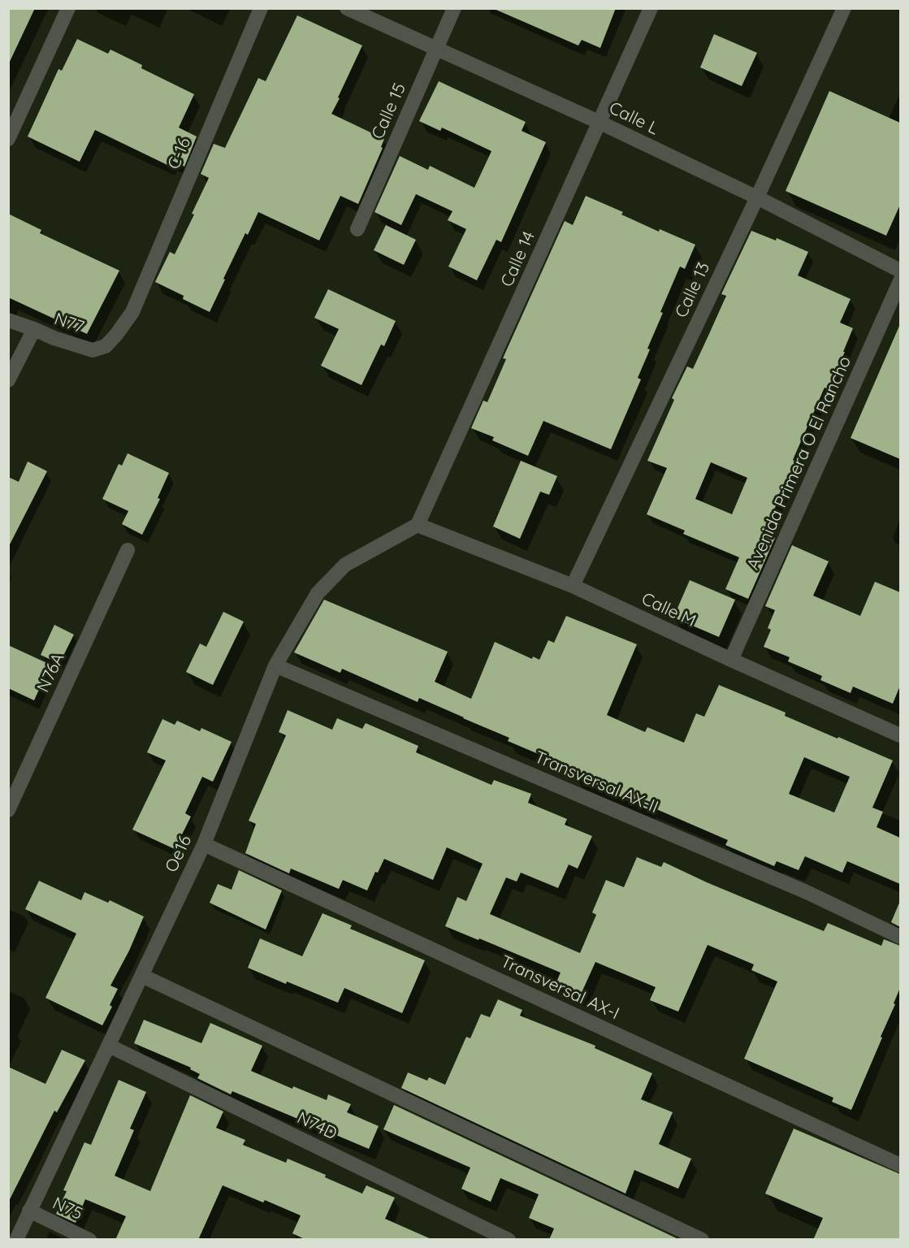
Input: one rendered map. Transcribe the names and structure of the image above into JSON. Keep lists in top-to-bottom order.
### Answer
{
  "streets": {
    "street": [
      "Calle 15",
      "Calle L",
      "C-16",
      "Calle 14",
      "Calle 13",
      "N77",
      "Avenida Primera O El Rancho",
      "Calle M",
      "N76A",
      "Transversal AX-II",
      "Oe16",
      "Transversal AX-I",
      "N74D",
      "N75"
    ]
  },
  "crossings": [
    ["Calle 15", "Calle L"],
    ["Calle L", "Calle 14"],
    ["Calle L", "Calle 13"],
    ["C-16", "N77"],
    ["Calle 14", "Calle M"],
    ["Calle 14", "Oe16"],
    ["Calle 13", "Calle M"],
    ["Avenida Primera O El Rancho", "Calle M"],
    ["Calle M", "Oe16"],
    ["Transversal AX-II", "Oe16"],
    ["Oe16", "Transversal AX-I"],
    ["Oe16", "N74D"],
    ["Oe16", "N75"]
  ]
}
